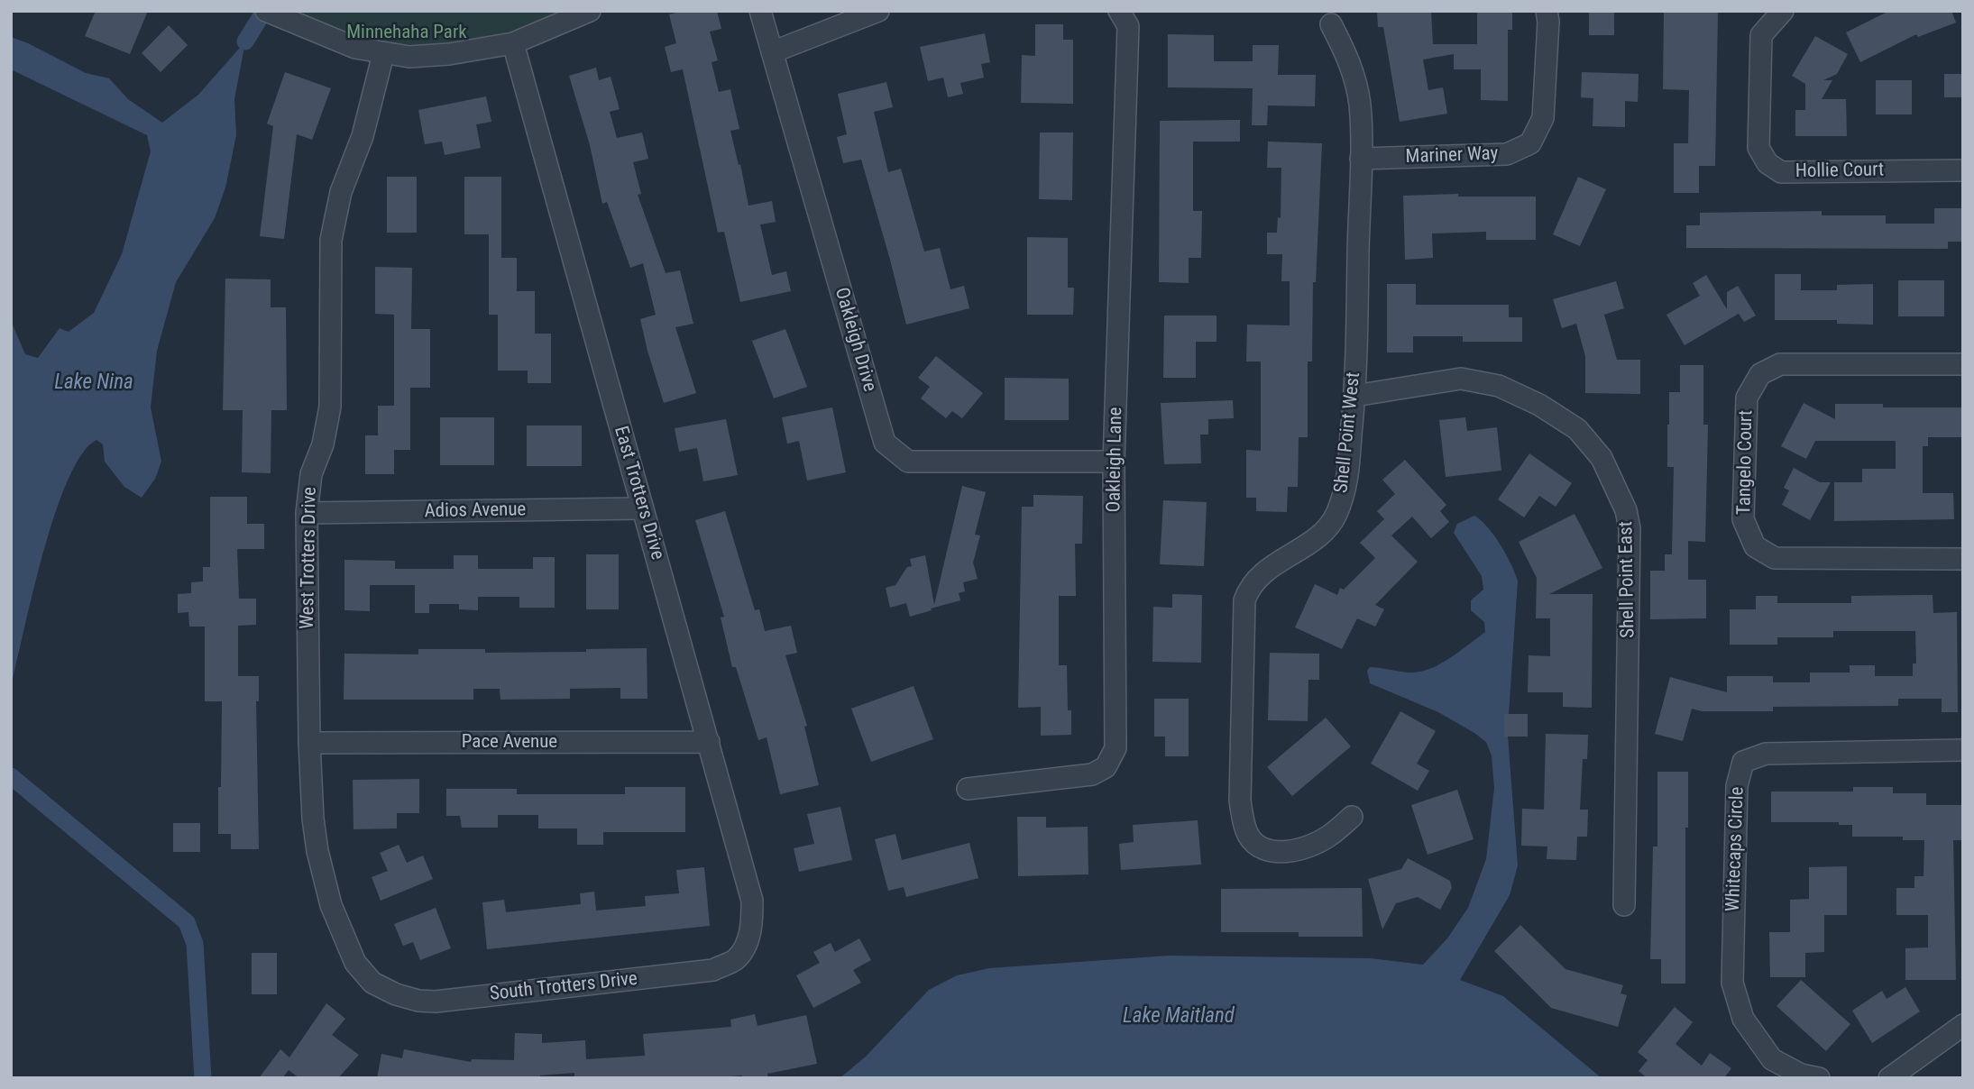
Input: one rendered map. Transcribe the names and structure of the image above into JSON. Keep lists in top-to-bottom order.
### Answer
{
  "streets": {
    "street": [
      "Mariner Way",
      "Hollie Court",
      "Oakleigh Drive",
      "Shell Point West",
      "Oakleigh Lane",
      "Tangelo Court",
      "East Trotters Drive",
      "Adios Avenue",
      "West Trotters Drive",
      "Shell Point East",
      "Pace Avenue",
      "Whitecaps Circle",
      "South Trotters Drive"
    ]
  },
  "crossings": [
    ["Mariner Way", "Shell Point West"],
    ["Oakleigh Drive", "Oakleigh Lane"],
    ["Shell Point West", "Shell Point East"],
    ["East Trotters Drive", "Adios Avenue"],
    ["East Trotters Drive", "Pace Avenue"],
    ["East Trotters Drive", "South Trotters Drive"],
    ["Adios Avenue", "West Trotters Drive"],
    ["West Trotters Drive", "Pace Avenue"],
    ["West Trotters Drive", "South Trotters Drive"]
  ],
  "water": ["Lake Nina", "Lake Maitland"],
  "parks": ["Minnehaha Park"]
}
